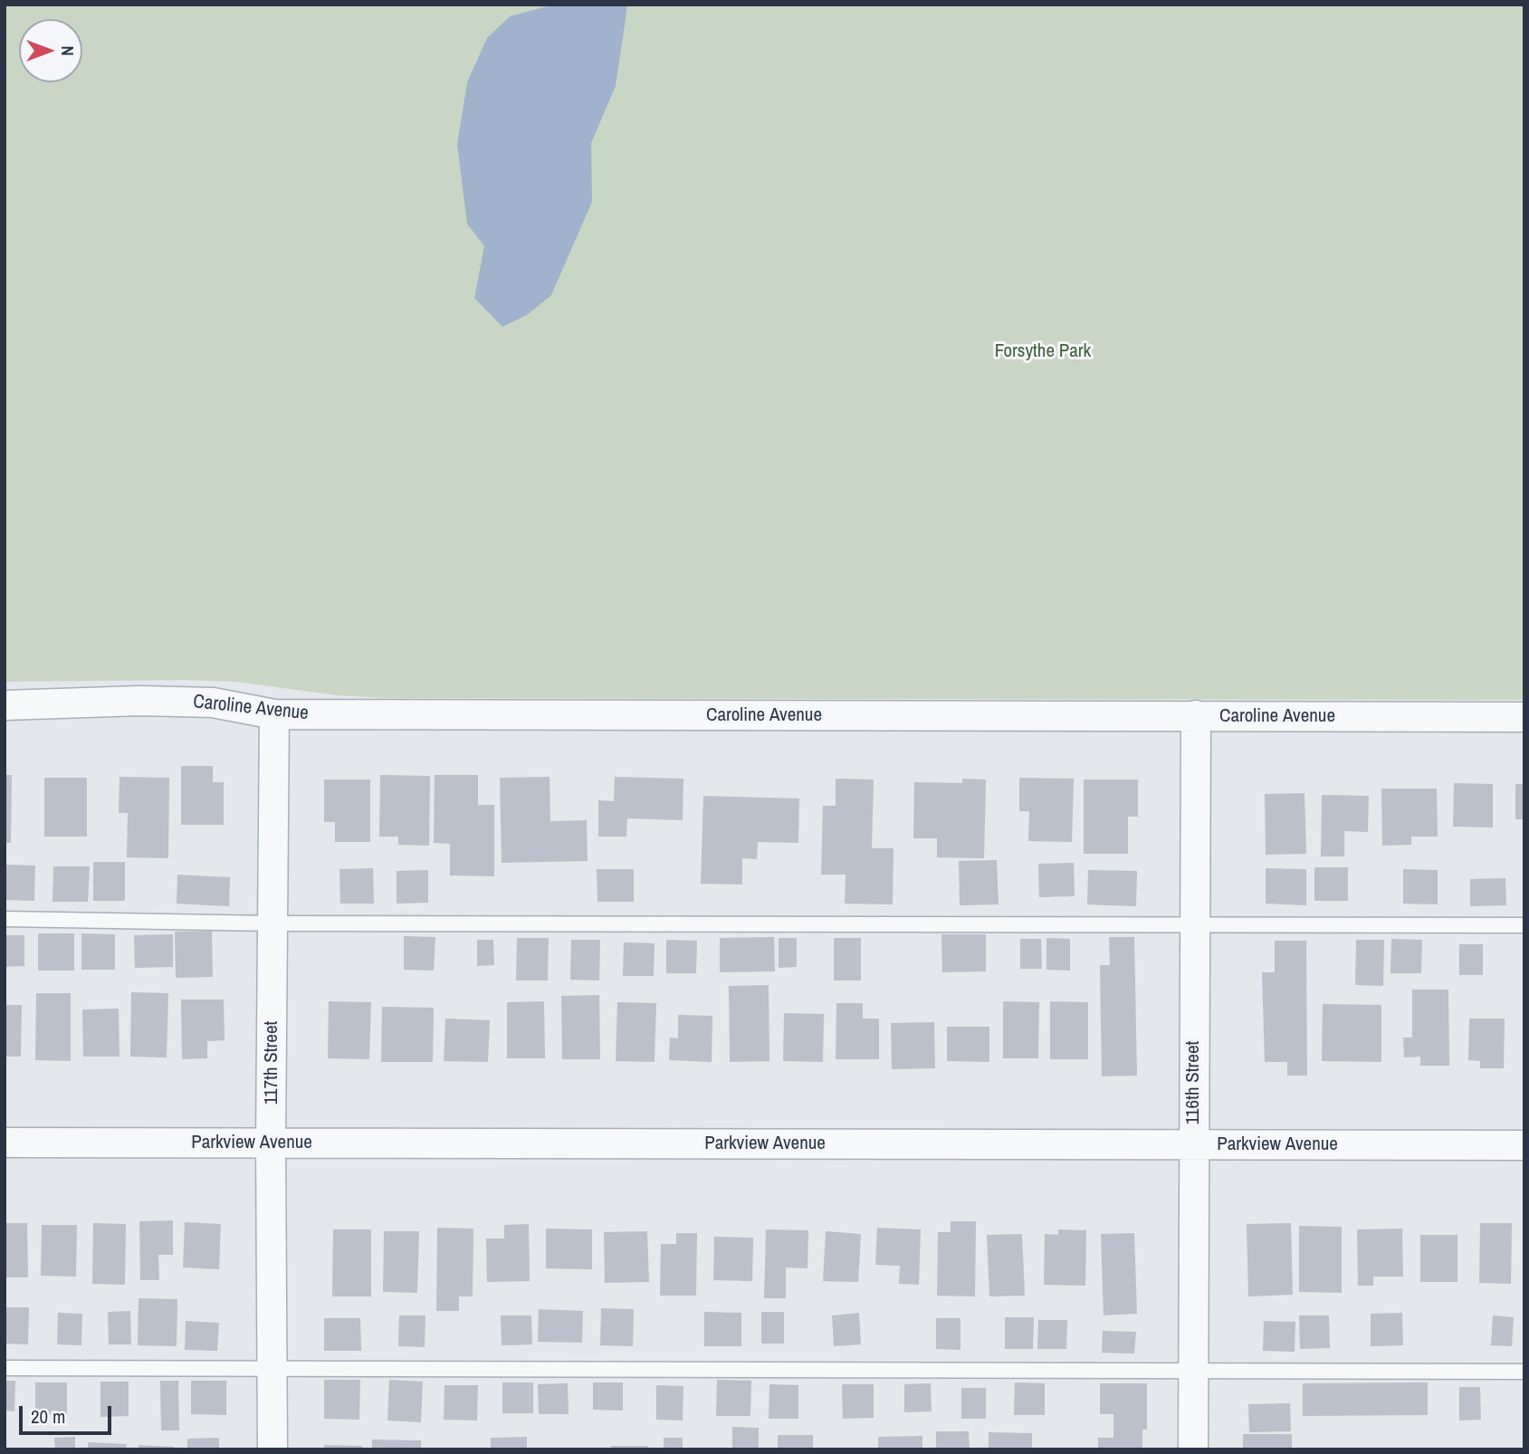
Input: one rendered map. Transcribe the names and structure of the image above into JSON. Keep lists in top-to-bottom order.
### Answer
{
  "streets": {
    "street": [
      "Caroline Avenue",
      "117th Street",
      "116th Street",
      "Parkview Avenue"
    ]
  },
  "crossings": [
    ["Caroline Avenue", "117th Street"],
    ["Caroline Avenue", "116th Street"],
    ["117th Street", "Parkview Avenue"],
    ["116th Street", "Parkview Avenue"]
  ],
  "parks": ["Forsythe Park"],
  "scale_bar": "20 m",
  "north": "right"
}
